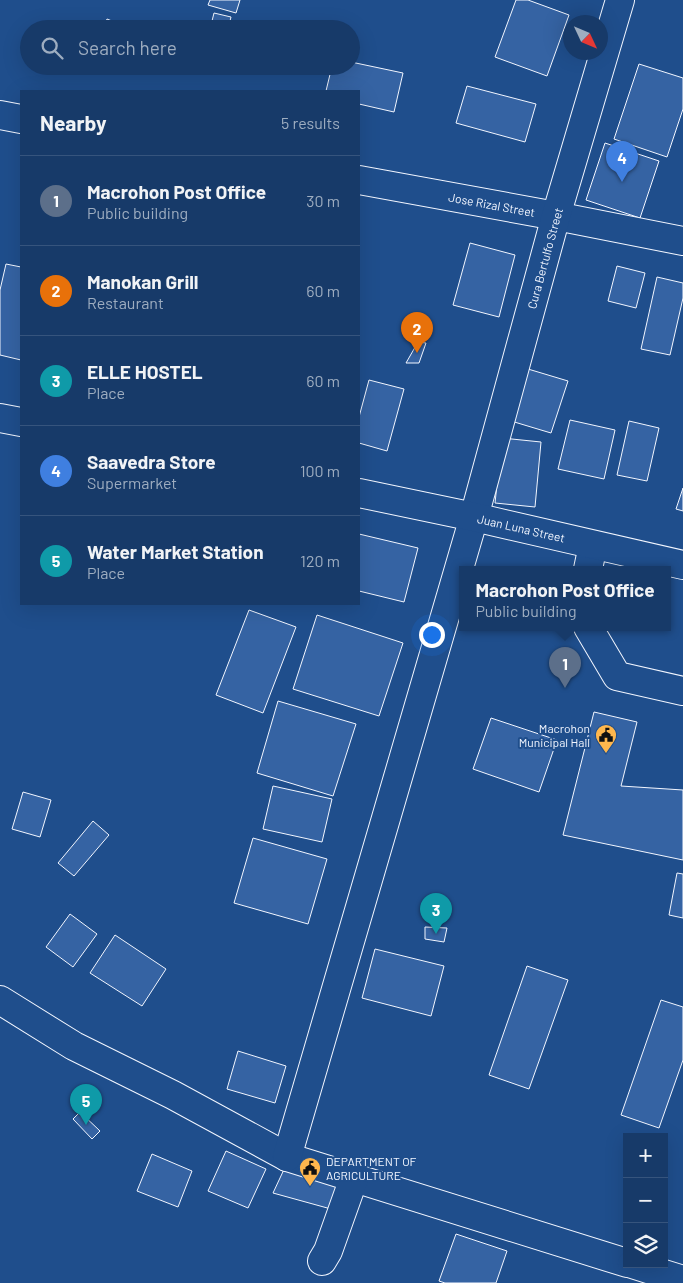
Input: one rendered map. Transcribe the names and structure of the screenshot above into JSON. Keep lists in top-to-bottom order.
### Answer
{
  "streets": {
    "street": ["Jose Rizal Street", "Cura Bertulfo Street", "Juan Luna Street"]
  },
  "crossings": [
    ["Jose Rizal Street", "Cura Bertulfo Street"],
    ["Cura Bertulfo Street", "Juan Luna Street"]
  ],
  "places": {
    "public building": ["Macrohon Municipal Hall", "DEPARTMENT OF AGRICULTURE"]
  },
  "north": "bottom right",
  "page": {
    "search": "Search here",
    "heading": ["Nearby", "5 results"],
    "pins": [
      "4",
      "2",
      "1",
      "3",
      "5"
    ],
    "list": [
      {
        "mark": "1",
        "name": "Macrohon Post Office",
        "note": "Public building",
        "value": "30 m"
      },
      {
        "mark": "2",
        "name": "Manokan Grill",
        "note": "Restaurant",
        "value": "60 m"
      },
      {
        "mark": "3",
        "name": "ELLE HOSTEL",
        "note": "Place",
        "value": "60 m"
      },
      {
        "mark": "4",
        "name": "Saavedra Store",
        "note": "Supermarket",
        "value": "100 m"
      },
      {
        "mark": "5",
        "name": "Water Market Station",
        "note": "Place",
        "value": "120 m"
      }
    ],
    "popup": ["Macrohon Post Office", "Public building"],
    "map_buttons": ["+", "−"]
  }
}
